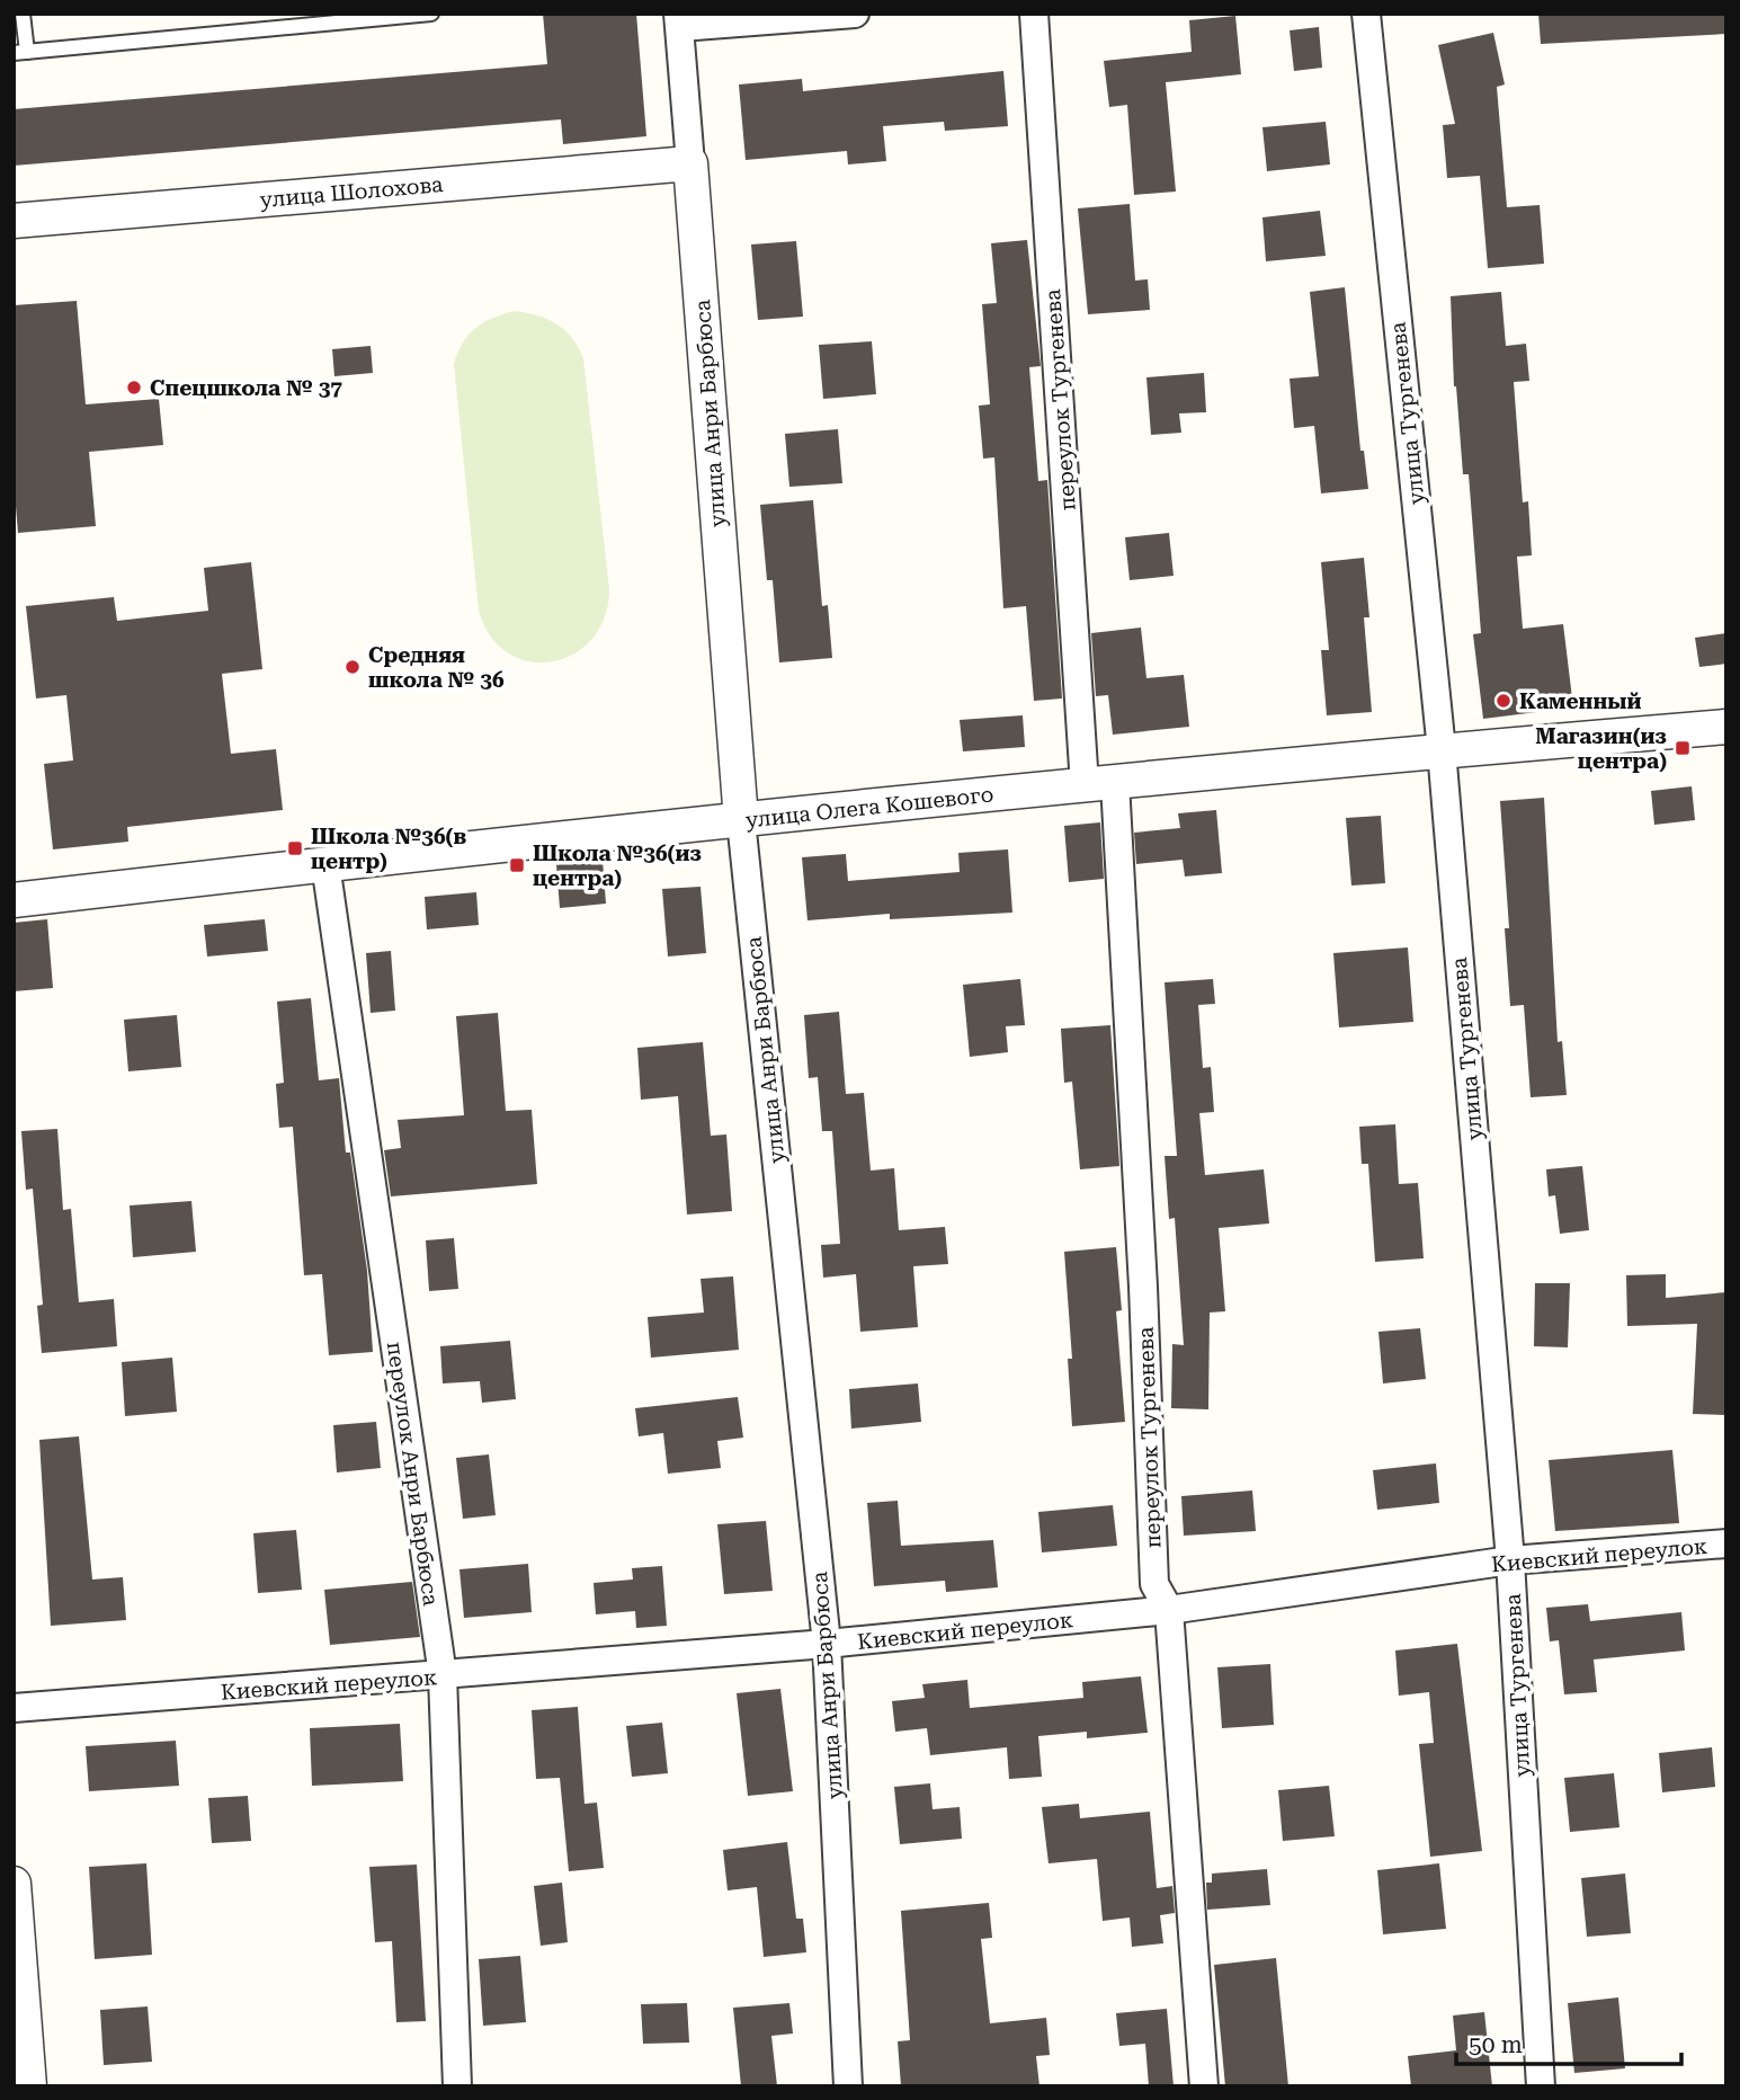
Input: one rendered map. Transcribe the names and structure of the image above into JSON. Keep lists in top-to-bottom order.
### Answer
{
  "streets": {
    "street": [
      "улица Шолохова",
      "переулок Тургенева",
      "улица Анри Барбюса",
      "улица Тургенева",
      "улица Олега Кошевого",
      "переулок Анри Барбюса",
      "Киевский переулок"
    ]
  },
  "crossings": [
    ["улица Шолохова", "улица Анри Барбюса"],
    ["переулок Тургенева", "улица Олега Кошевого"],
    ["переулок Тургенева", "Киевский переулок"],
    ["улица Анри Барбюса", "улица Олега Кошевого"],
    ["улица Анри Барбюса", "Киевский переулок"],
    ["улица Тургенева", "улица Олега Кошевого"],
    ["улица Тургенева", "Киевский переулок"],
    ["улица Олега Кошевого", "переулок Анри Барбюса"],
    ["переулок Анри Барбюса", "Киевский переулок"]
  ],
  "places": {
    "other": ["Спецшкола № 37", "Средняя школа № 36", "Каменный"],
    "transit": ["Магазин(из центра)", "Школа №36(в центр)", "Школа №36(из центра)"]
  },
  "scale_bar": "50 m"
}
